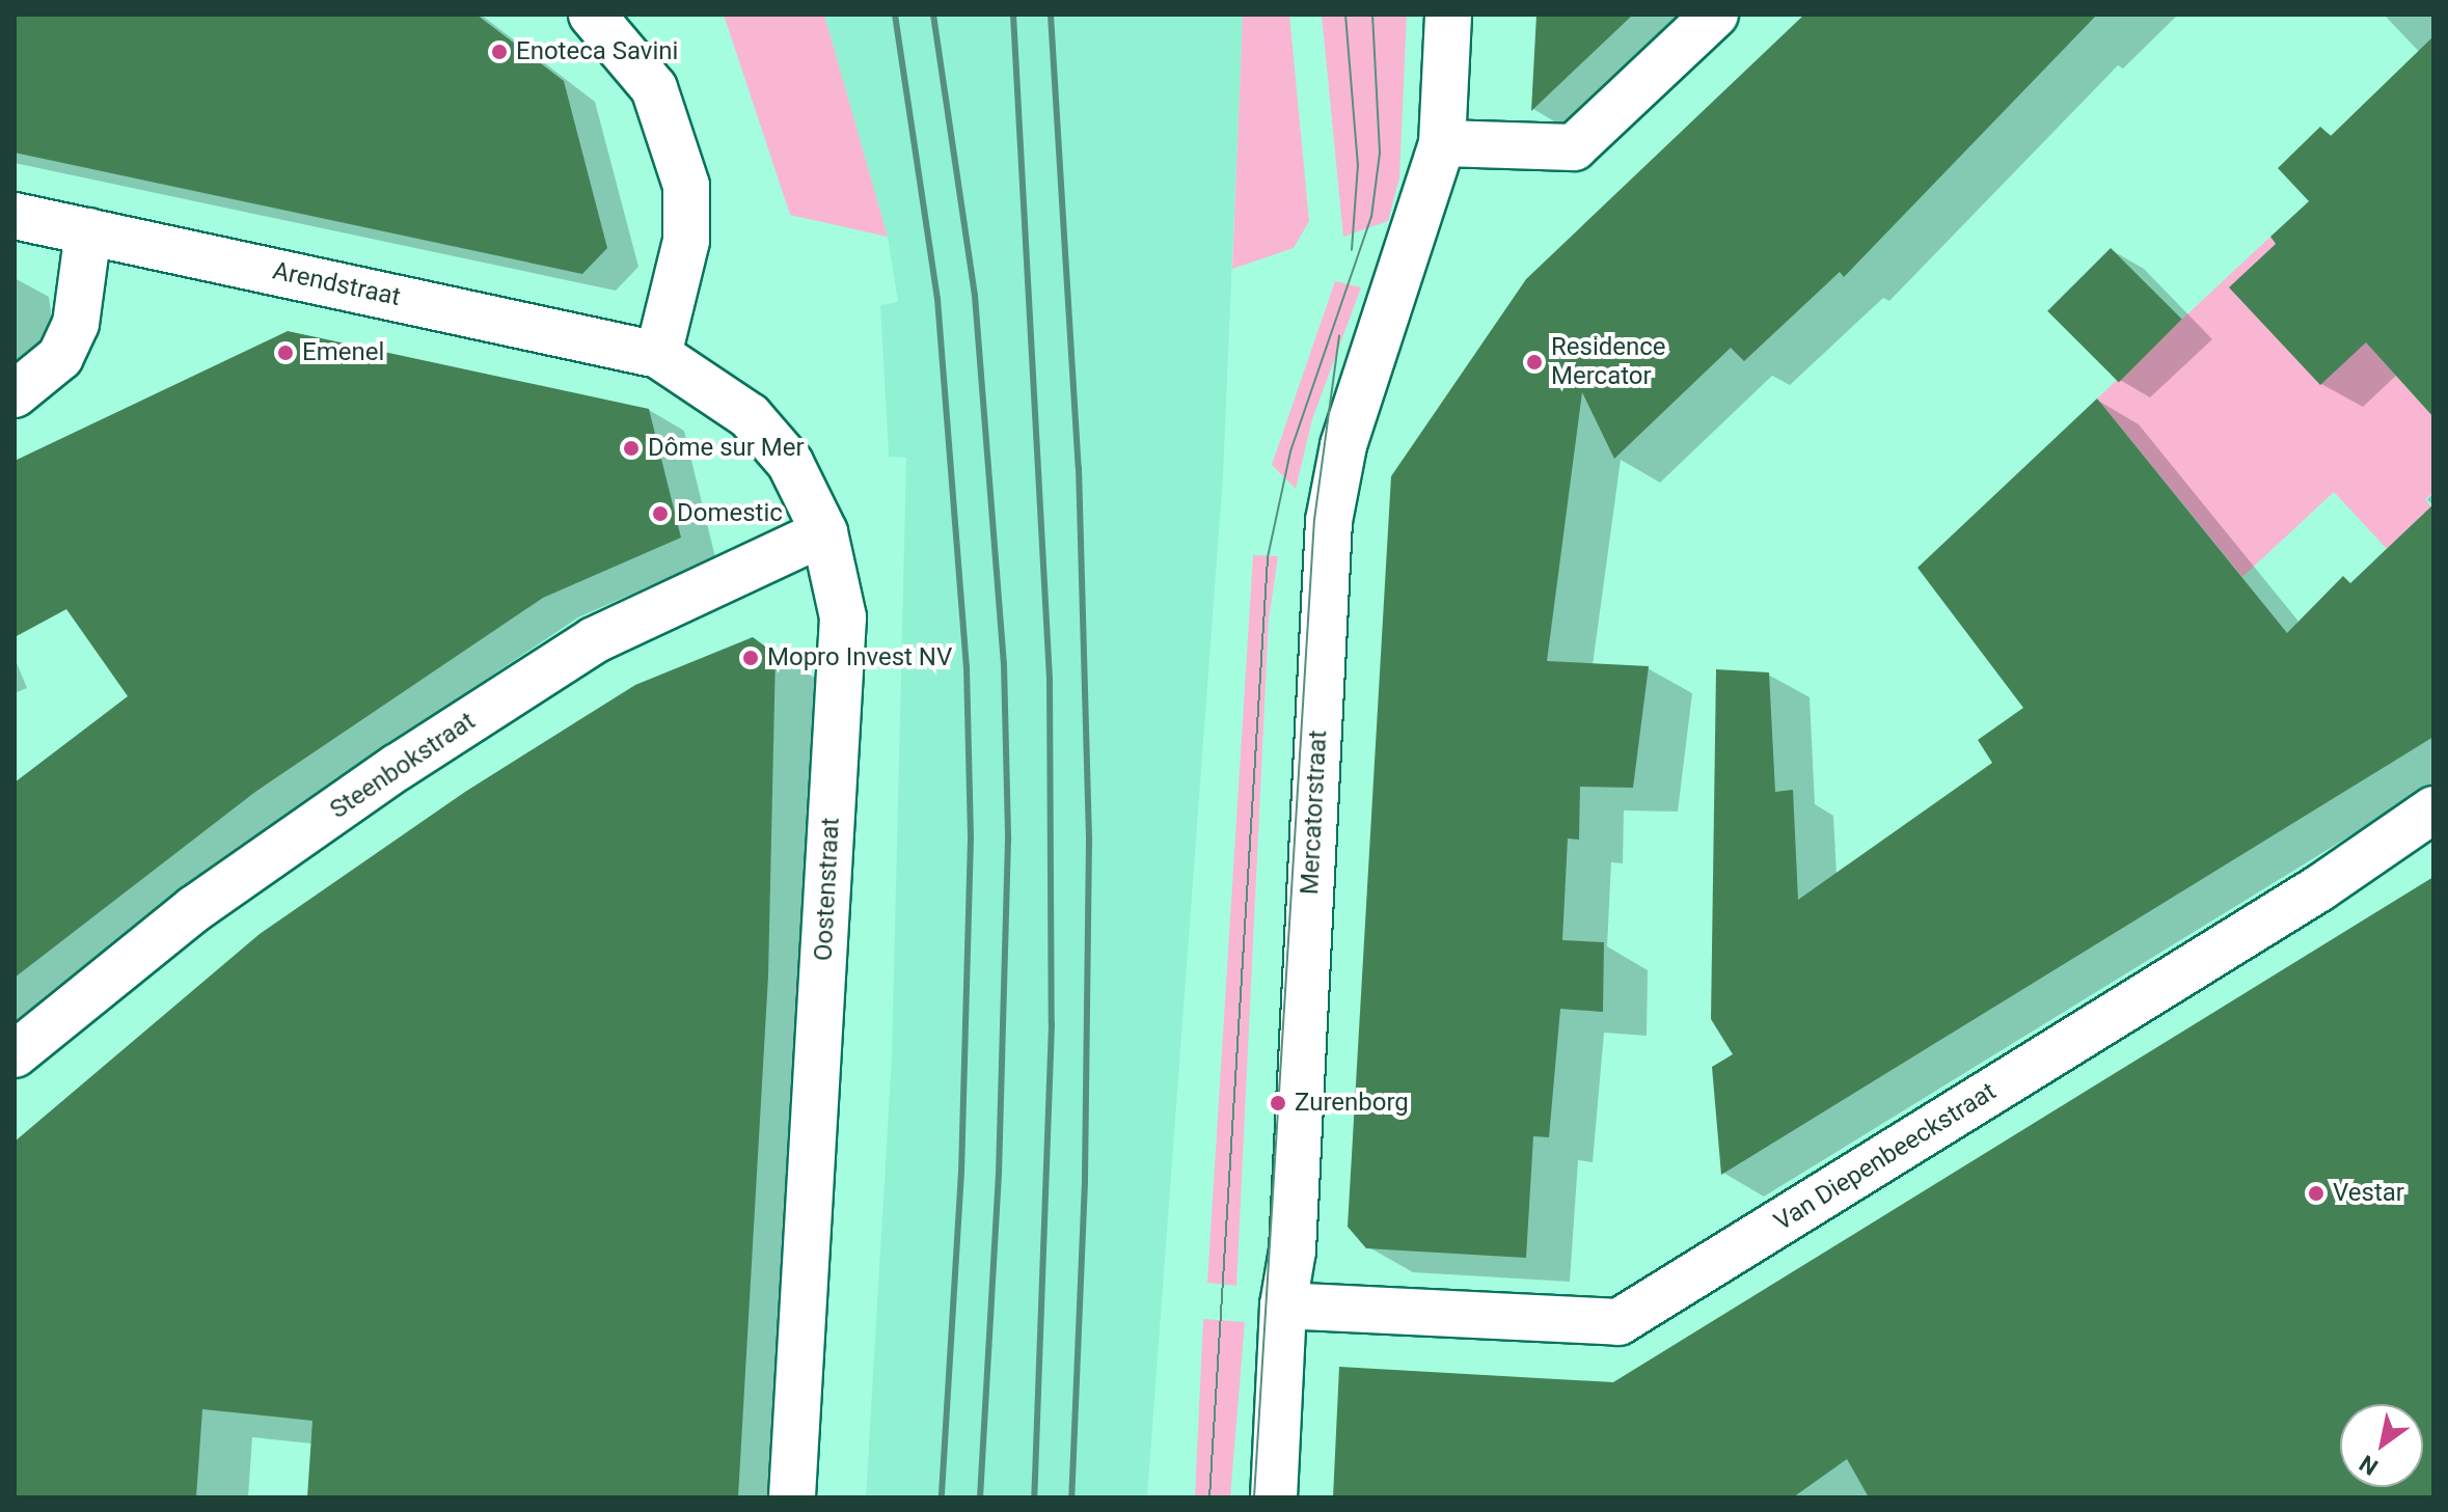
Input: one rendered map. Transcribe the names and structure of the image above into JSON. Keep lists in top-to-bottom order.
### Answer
{
  "streets": {
    "street": [
      "Arendstraat",
      "Steenbokstraat",
      "Mercatorstraat",
      "Oostenstraat",
      "Van Diepenbeeckstraat"
    ]
  },
  "crossings": [
    ["Arendstraat", "Oostenstraat"],
    ["Steenbokstraat", "Oostenstraat"],
    ["Mercatorstraat", "Van Diepenbeeckstraat"]
  ],
  "places": [
    "Enoteca Savini",
    "Emenel",
    "Residence Mercator",
    "Dôme sur Mer",
    "Domestic",
    "Mopro Invest NV",
    "Zurenborg",
    "Vestar"
  ],
  "north": "bottom left"
}
